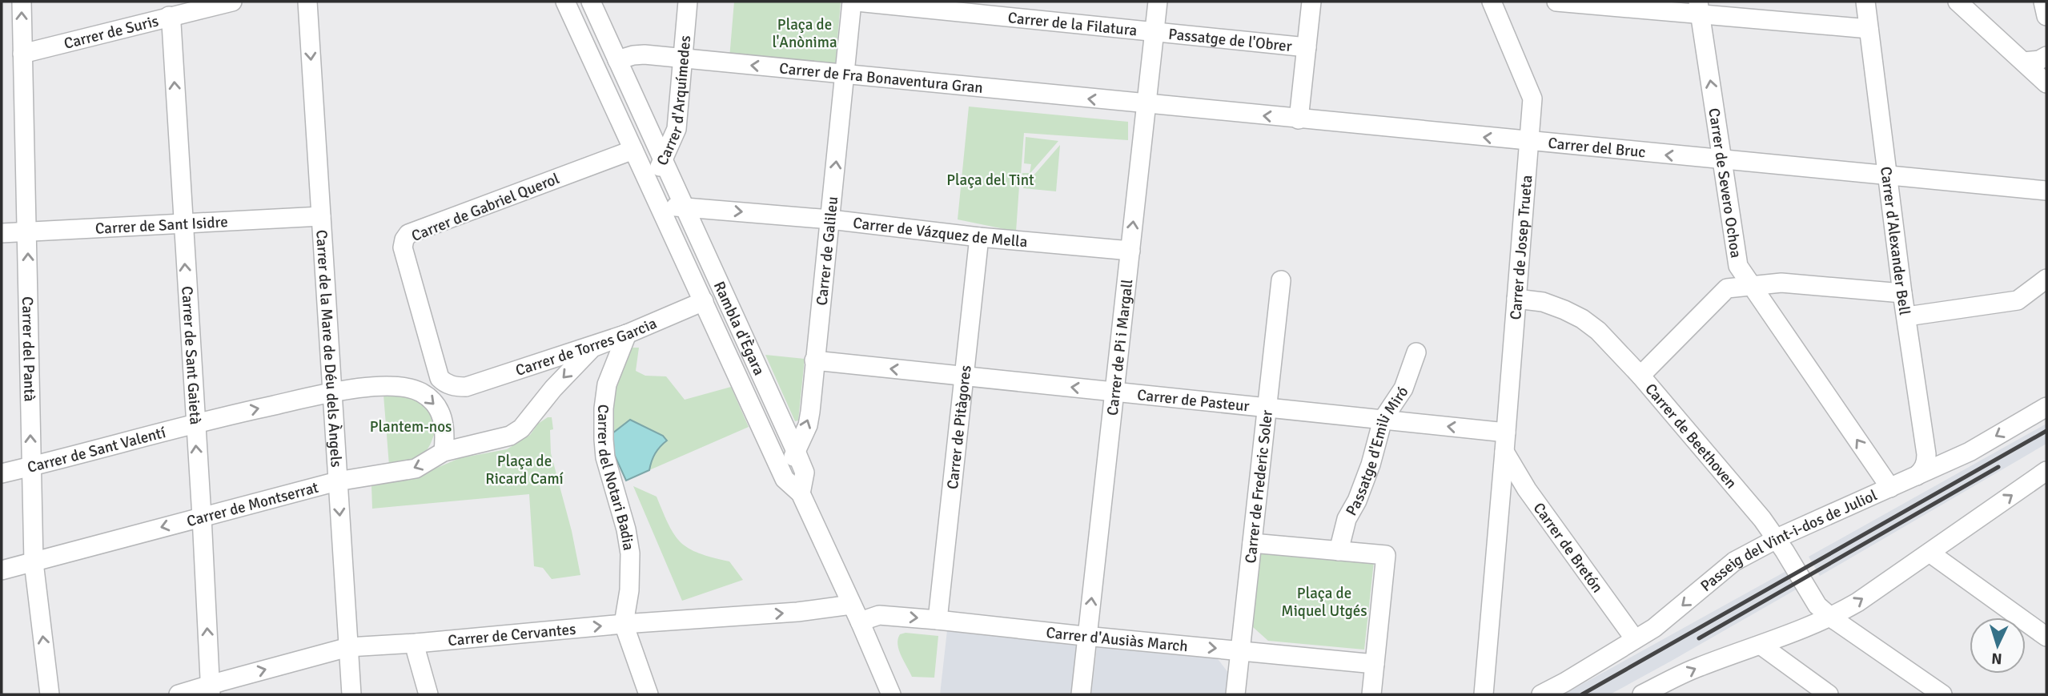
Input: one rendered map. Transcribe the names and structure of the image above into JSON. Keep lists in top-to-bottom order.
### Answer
{
  "streets": {
    "street": [
      "Carrer de la Filatura",
      "Carrer de Suris",
      "Passatge de l'Obrer",
      "Carrer de Fra Bonaventura Gran",
      "Carrer d'Arquímedes",
      "Carrer del Bruc",
      "Carrer de Severo Ochoa",
      "Carrer de Gabriel Querol",
      "Carrer de Sant Isidre",
      "Carrer de Vázquez de Mella",
      "Carrer d'Alexander Bell",
      "Carrer de Josep Trueta",
      "Carrer de Galileu",
      "Rambla d'Ègara",
      "Carrer de Torres Garcia",
      "Carrer del Pantà",
      "Carrer de la Mare de Déu dels Àngels",
      "Carrer de Pi i Margall",
      "Carrer de Sant Gaietà",
      "Carrer de Pasteur",
      "Carrer de Pitàgores",
      "Carrer de Beethoven",
      "Carrer de Sant Valentí",
      "Passatge d'Emili Miró",
      "Carrer del Notari Badia",
      "Carrer de Frederic Soler",
      "Carrer de Montserrat",
      "Passeig del Vint-i-dos de Juliol",
      "Carrer de Bretón",
      "Carrer de Cervantes",
      "Carrer d'Ausiàs March"
    ]
  },
  "crossings": [
    ["Carrer de la Filatura", "Passatge de l'Obrer"],
    ["Carrer de la Filatura", "Carrer de Pi i Margall"],
    ["Carrer de Suris", "Carrer del Pantà"],
    ["Carrer de Suris", "Carrer de Sant Gaietà"],
    ["Passatge de l'Obrer", "Carrer de Pi i Margall"],
    ["Carrer de Fra Bonaventura Gran", "Carrer d'Arquímedes"],
    ["Carrer de Fra Bonaventura Gran", "Carrer del Bruc"],
    ["Carrer de Fra Bonaventura Gran", "Carrer de Galileu"],
    ["Carrer de Fra Bonaventura Gran", "Rambla d'Ègara"],
    ["Carrer de Fra Bonaventura Gran", "Carrer de Pi i Margall"],
    ["Carrer d'Arquímedes", "Rambla d'Ègara"],
    ["Carrer del Bruc", "Carrer de Severo Ochoa"],
    ["Carrer del Bruc", "Carrer d'Alexander Bell"],
    ["Carrer del Bruc", "Carrer de Josep Trueta"],
    ["Carrer del Bruc", "Carrer de Pi i Margall"],
    ["Carrer de Severo Ochoa", "Passeig del Vint-i-dos de Juliol"],
    ["Carrer de Gabriel Querol", "Rambla d'Ègara"],
    ["Carrer de Gabriel Querol", "Carrer de Torres Garcia"],
    ["Carrer de Sant Isidre", "Carrer del Pantà"],
    ["Carrer de Sant Isidre", "Carrer de la Mare de Déu dels Àngels"],
    ["Carrer de Sant Isidre", "Carrer de Sant Gaietà"],
    ["Carrer de Vázquez de Mella", "Carrer de Galileu"],
    ["Carrer de Vázquez de Mella", "Rambla d'Ègara"],
    ["Carrer de Vázquez de Mella", "Carrer de Pi i Margall"],
    ["Carrer de Vázquez de Mella", "Carrer de Pitàgores"],
    ["Carrer d'Alexander Bell", "Passeig del Vint-i-dos de Juliol"],
    ["Carrer de Josep Trueta", "Carrer de Pasteur"],
    ["Carrer de Josep Trueta", "Carrer de Beethoven"],
    ["Carrer de Josep Trueta", "Carrer de Bretón"],
    ["Carrer de Galileu", "Rambla d'Ègara"],
    ["Carrer de Galileu", "Carrer de Pasteur"],
    ["Rambla d'Ègara", "Carrer de Torres Garcia"],
    ["Rambla d'Ègara", "Carrer de Cervantes"],
    ["Rambla d'Ègara", "Carrer d'Ausiàs March"],
    ["Carrer de Torres Garcia", "Carrer del Notari Badia"],
    ["Carrer de Torres Garcia", "Carrer de Montserrat"],
    ["Carrer del Pantà", "Carrer de Sant Valentí"],
    ["Carrer del Pantà", "Carrer de Montserrat"],
    ["Carrer de la Mare de Déu dels Àngels", "Carrer de Sant Valentí"],
    ["Carrer de la Mare de Déu dels Àngels", "Carrer de Montserrat"],
    ["Carrer de la Mare de Déu dels Àngels", "Carrer de Cervantes"],
    ["Carrer de Pi i Margall", "Carrer de Pasteur"],
    ["Carrer de Pi i Margall", "Carrer d'Ausiàs March"],
    ["Carrer de Sant Gaietà", "Carrer de Sant Valentí"],
    ["Carrer de Sant Gaietà", "Carrer de Montserrat"],
    ["Carrer de Sant Gaietà", "Carrer de Cervantes"],
    ["Carrer de Pasteur", "Carrer de Pitàgores"],
    ["Carrer de Pasteur", "Passatge d'Emili Miró"],
    ["Carrer de Pasteur", "Carrer de Frederic Soler"],
    ["Carrer de Pitàgores", "Carrer d'Ausiàs March"],
    ["Carrer de Beethoven", "Passeig del Vint-i-dos de Juliol"],
    ["Carrer de Sant Valentí", "Carrer de Montserrat"],
    ["Carrer del Notari Badia", "Carrer de Montserrat"],
    ["Carrer del Notari Badia", "Carrer de Cervantes"],
    ["Carrer de Frederic Soler", "Carrer d'Ausiàs March"],
    ["Passeig del Vint-i-dos de Juliol", "Carrer de Bretón"]
  ],
  "one_way": [
    "Carrer de Fra Bonaventura Gran",
    "Carrer de Severo Ochoa",
    "Carrer de Galileu",
    "Carrer del Pantà",
    "Carrer de la Mare de Déu dels Àngels",
    "Carrer de Pi i Margall",
    "Carrer de Sant Gaietà",
    "Carrer de Pasteur",
    "Carrer de Sant Valentí",
    "Carrer de Montserrat",
    "Carrer de Cervantes",
    "Carrer d'Ausiàs March"
  ],
  "parks": [
    "Plaça de l'Anònima",
    "Plaça del Tint",
    "Plantem-nos",
    "Plaça de Ricard Camí",
    "Plaça de Miquel Utgés"
  ],
  "north": "bottom"
}
